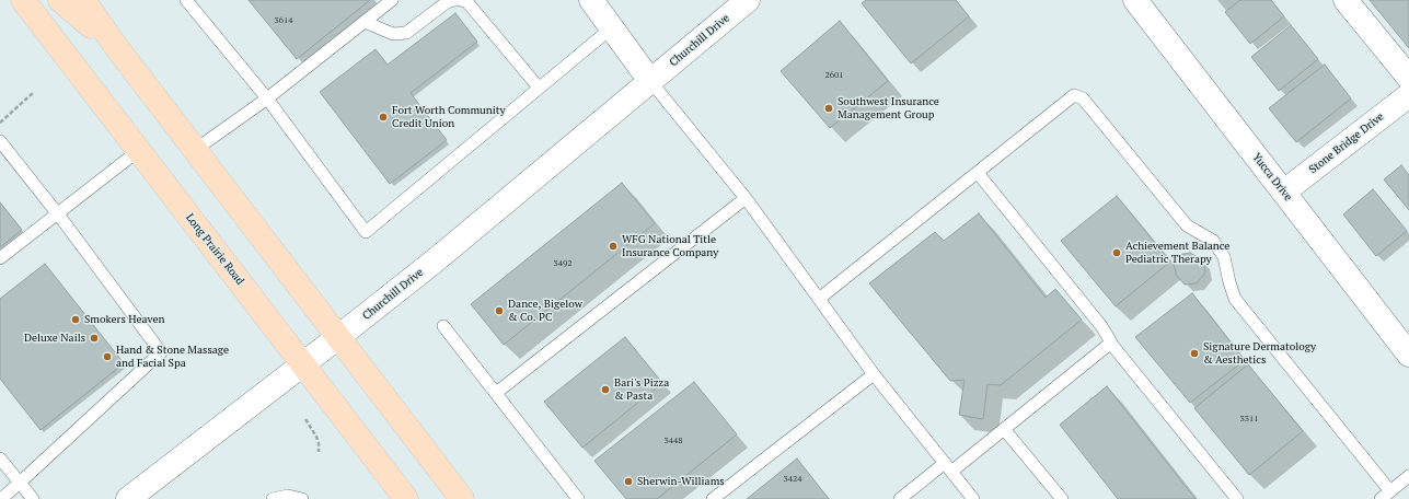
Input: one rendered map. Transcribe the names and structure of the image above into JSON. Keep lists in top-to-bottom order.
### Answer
{
  "streets": {
    "main road": ["Long Prairie Road"],
    "street": ["Churchill Drive", "Stone Bridge Drive", "Yucca Drive"]
  },
  "crossings": [
    ["Churchill Drive", "Long Prairie Road"],
    ["Stone Bridge Drive", "Yucca Drive"]
  ],
  "places": [
    "Southwest Insurance Management Group",
    "Fort Worth Community Credit Union",
    "WFG National Title Insurance Company",
    "Achievement Balance Pediatric Therapy",
    "Dance, Bigelow & Co. PC",
    "Smokers Heaven",
    "Deluxe Nails",
    "Signature Dermatology & Aesthetics",
    "Hand & Stone Massage and Facial Spa",
    "Bari's Pizza & Pasta",
    "Sherwin-Williams"
  ],
  "house_numbers": [
    "3614",
    "2601",
    "3492",
    "3311",
    "3448",
    "3424"
  ]
}
